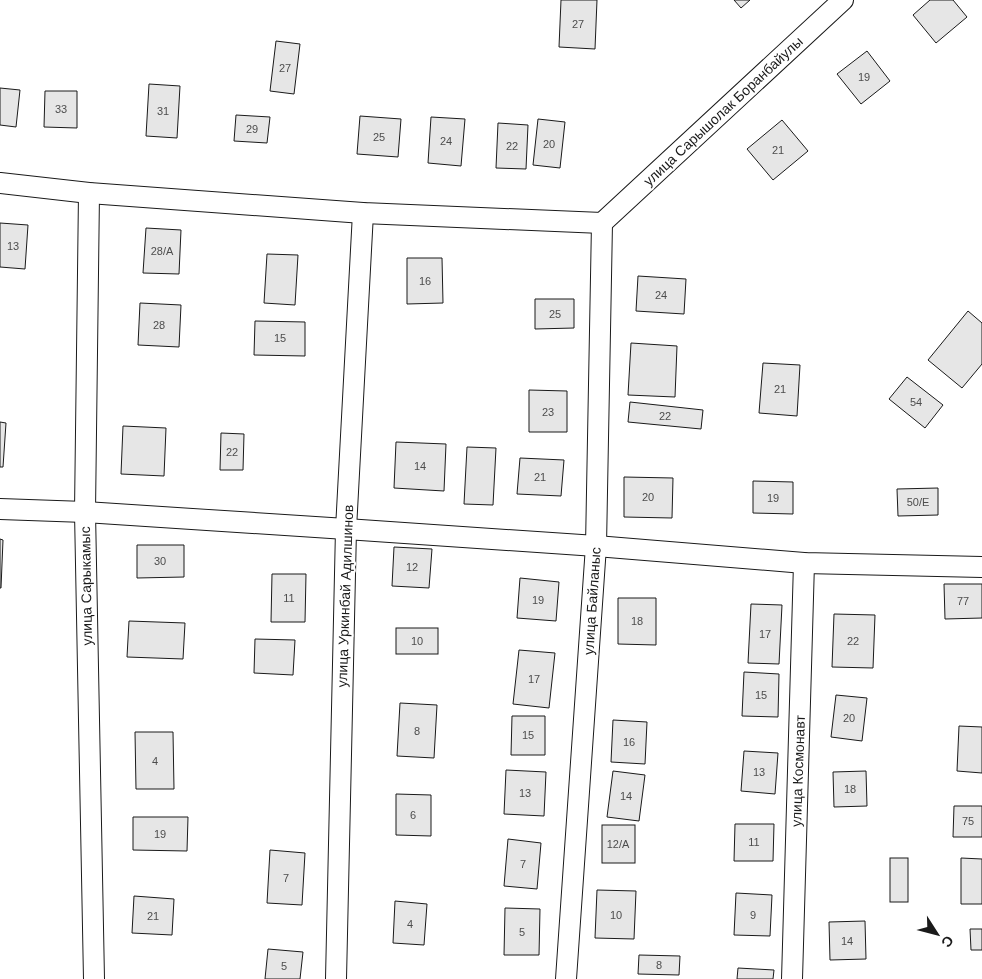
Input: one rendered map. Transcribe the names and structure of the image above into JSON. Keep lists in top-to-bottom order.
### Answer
{
  "streets": {
    "street": [
      "улица Сарышолак Боранбайулы",
      "улица Сарыкамыс",
      "улица Уркинбай Адилшинов",
      "улица Байланыс",
      "улица Космонавт"
    ]
  },
  "crossings": [
    ["улица Сарышолак Боранбайулы", "улица Байланыс"]
  ],
  "house_numbers": [
    "27",
    "27",
    "19",
    "33",
    "31",
    "29",
    "25",
    "24",
    "20",
    "22",
    "21",
    "13",
    "28/А",
    "16",
    "24",
    "25",
    "28",
    "15",
    "21",
    "54",
    "23",
    "22",
    "22",
    "14",
    "21",
    "20",
    "19",
    "50/Е",
    "30",
    "12",
    "11",
    "19",
    "77",
    "18",
    "17",
    "10",
    "22",
    "17",
    "15",
    "20",
    "8",
    "15",
    "16",
    "4",
    "13",
    "18",
    "13",
    "14",
    "6",
    "75",
    "19",
    "11",
    "12/А",
    "7",
    "7",
    "10",
    "9",
    "21",
    "4",
    "5",
    "14",
    "8",
    "5"
  ],
  "north": "bottom right"
}
